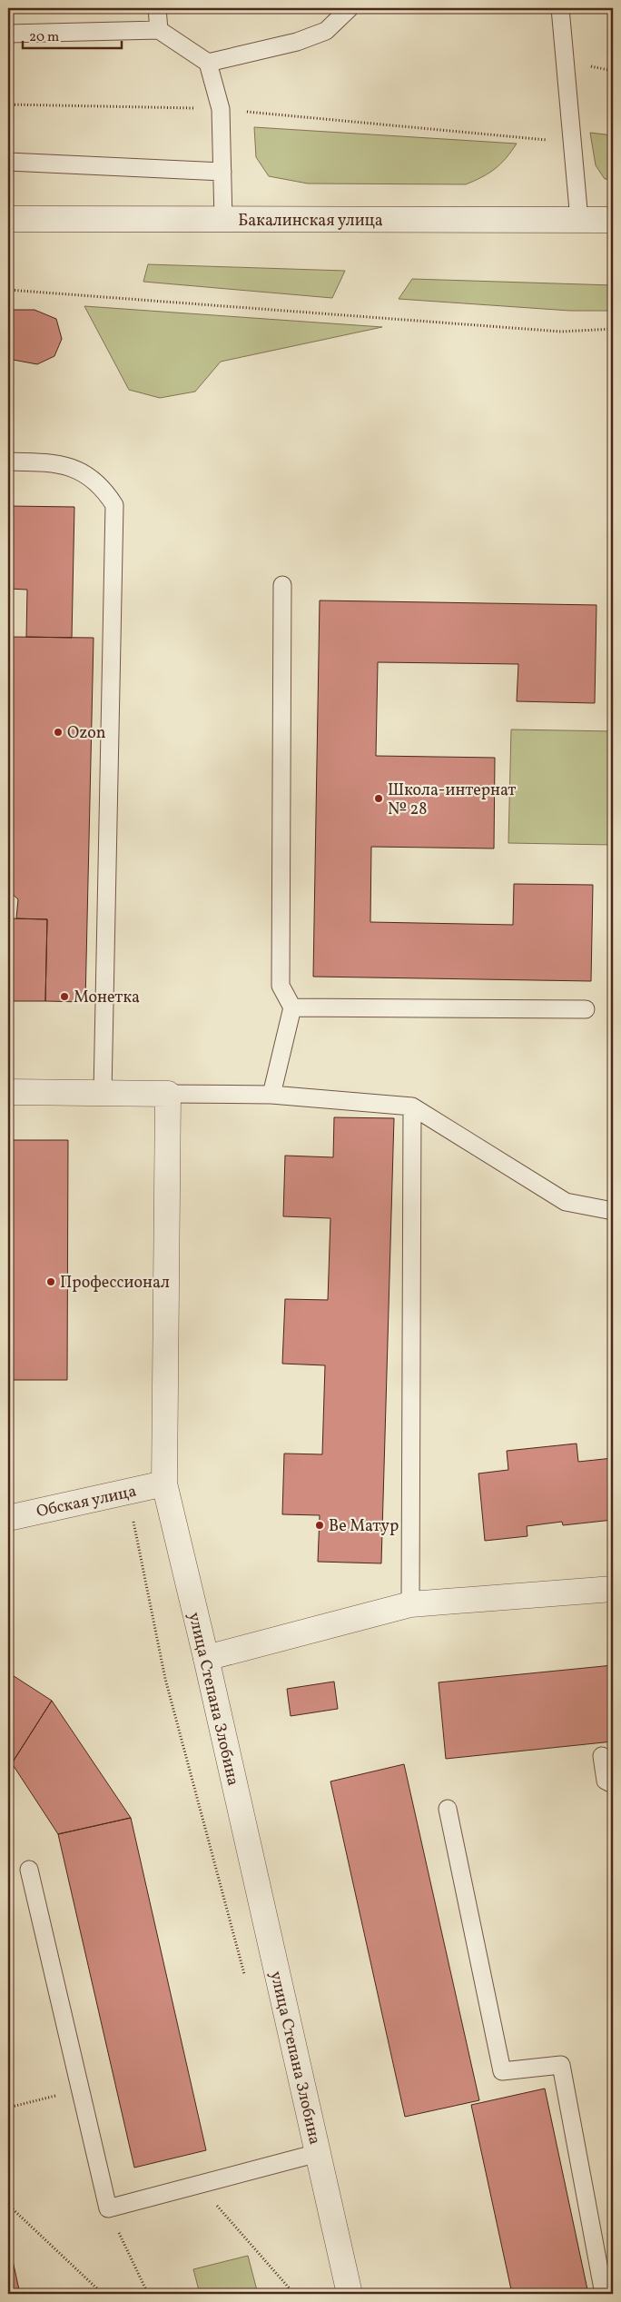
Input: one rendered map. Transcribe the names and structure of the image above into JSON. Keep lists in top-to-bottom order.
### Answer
{
  "streets": {
    "street": ["Бакалинская улица", "Обская улица", "улица Степана Злобина"]
  },
  "crossings": [
    ["Обская улица", "улица Степана Злобина"]
  ],
  "places": [
    "Ozon",
    "Школа-интернат № 28",
    "Монетка",
    "Профессионал",
    "Be Матур"
  ],
  "scale_bar": "20 m"
}
